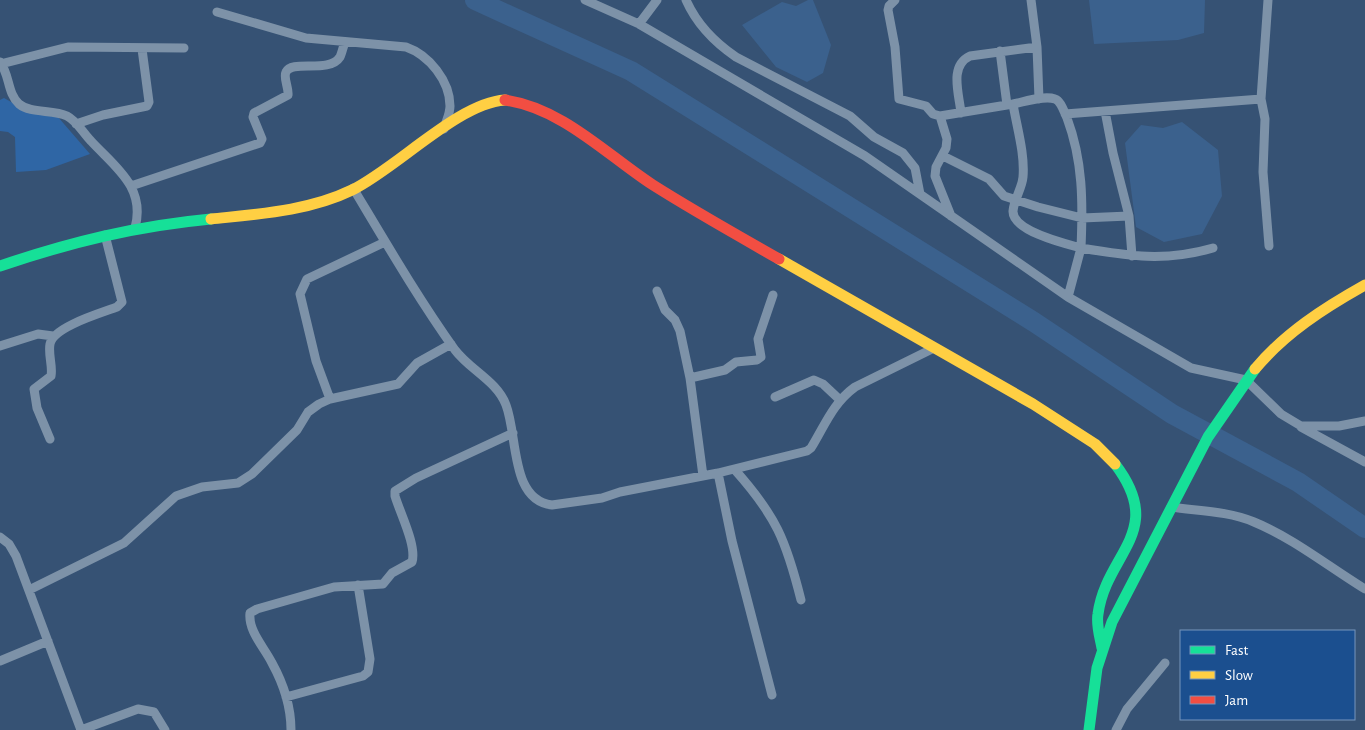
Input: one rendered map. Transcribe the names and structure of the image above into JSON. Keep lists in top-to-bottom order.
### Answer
{
  "legend": ["Fast", "Slow", "Jam"]
}
